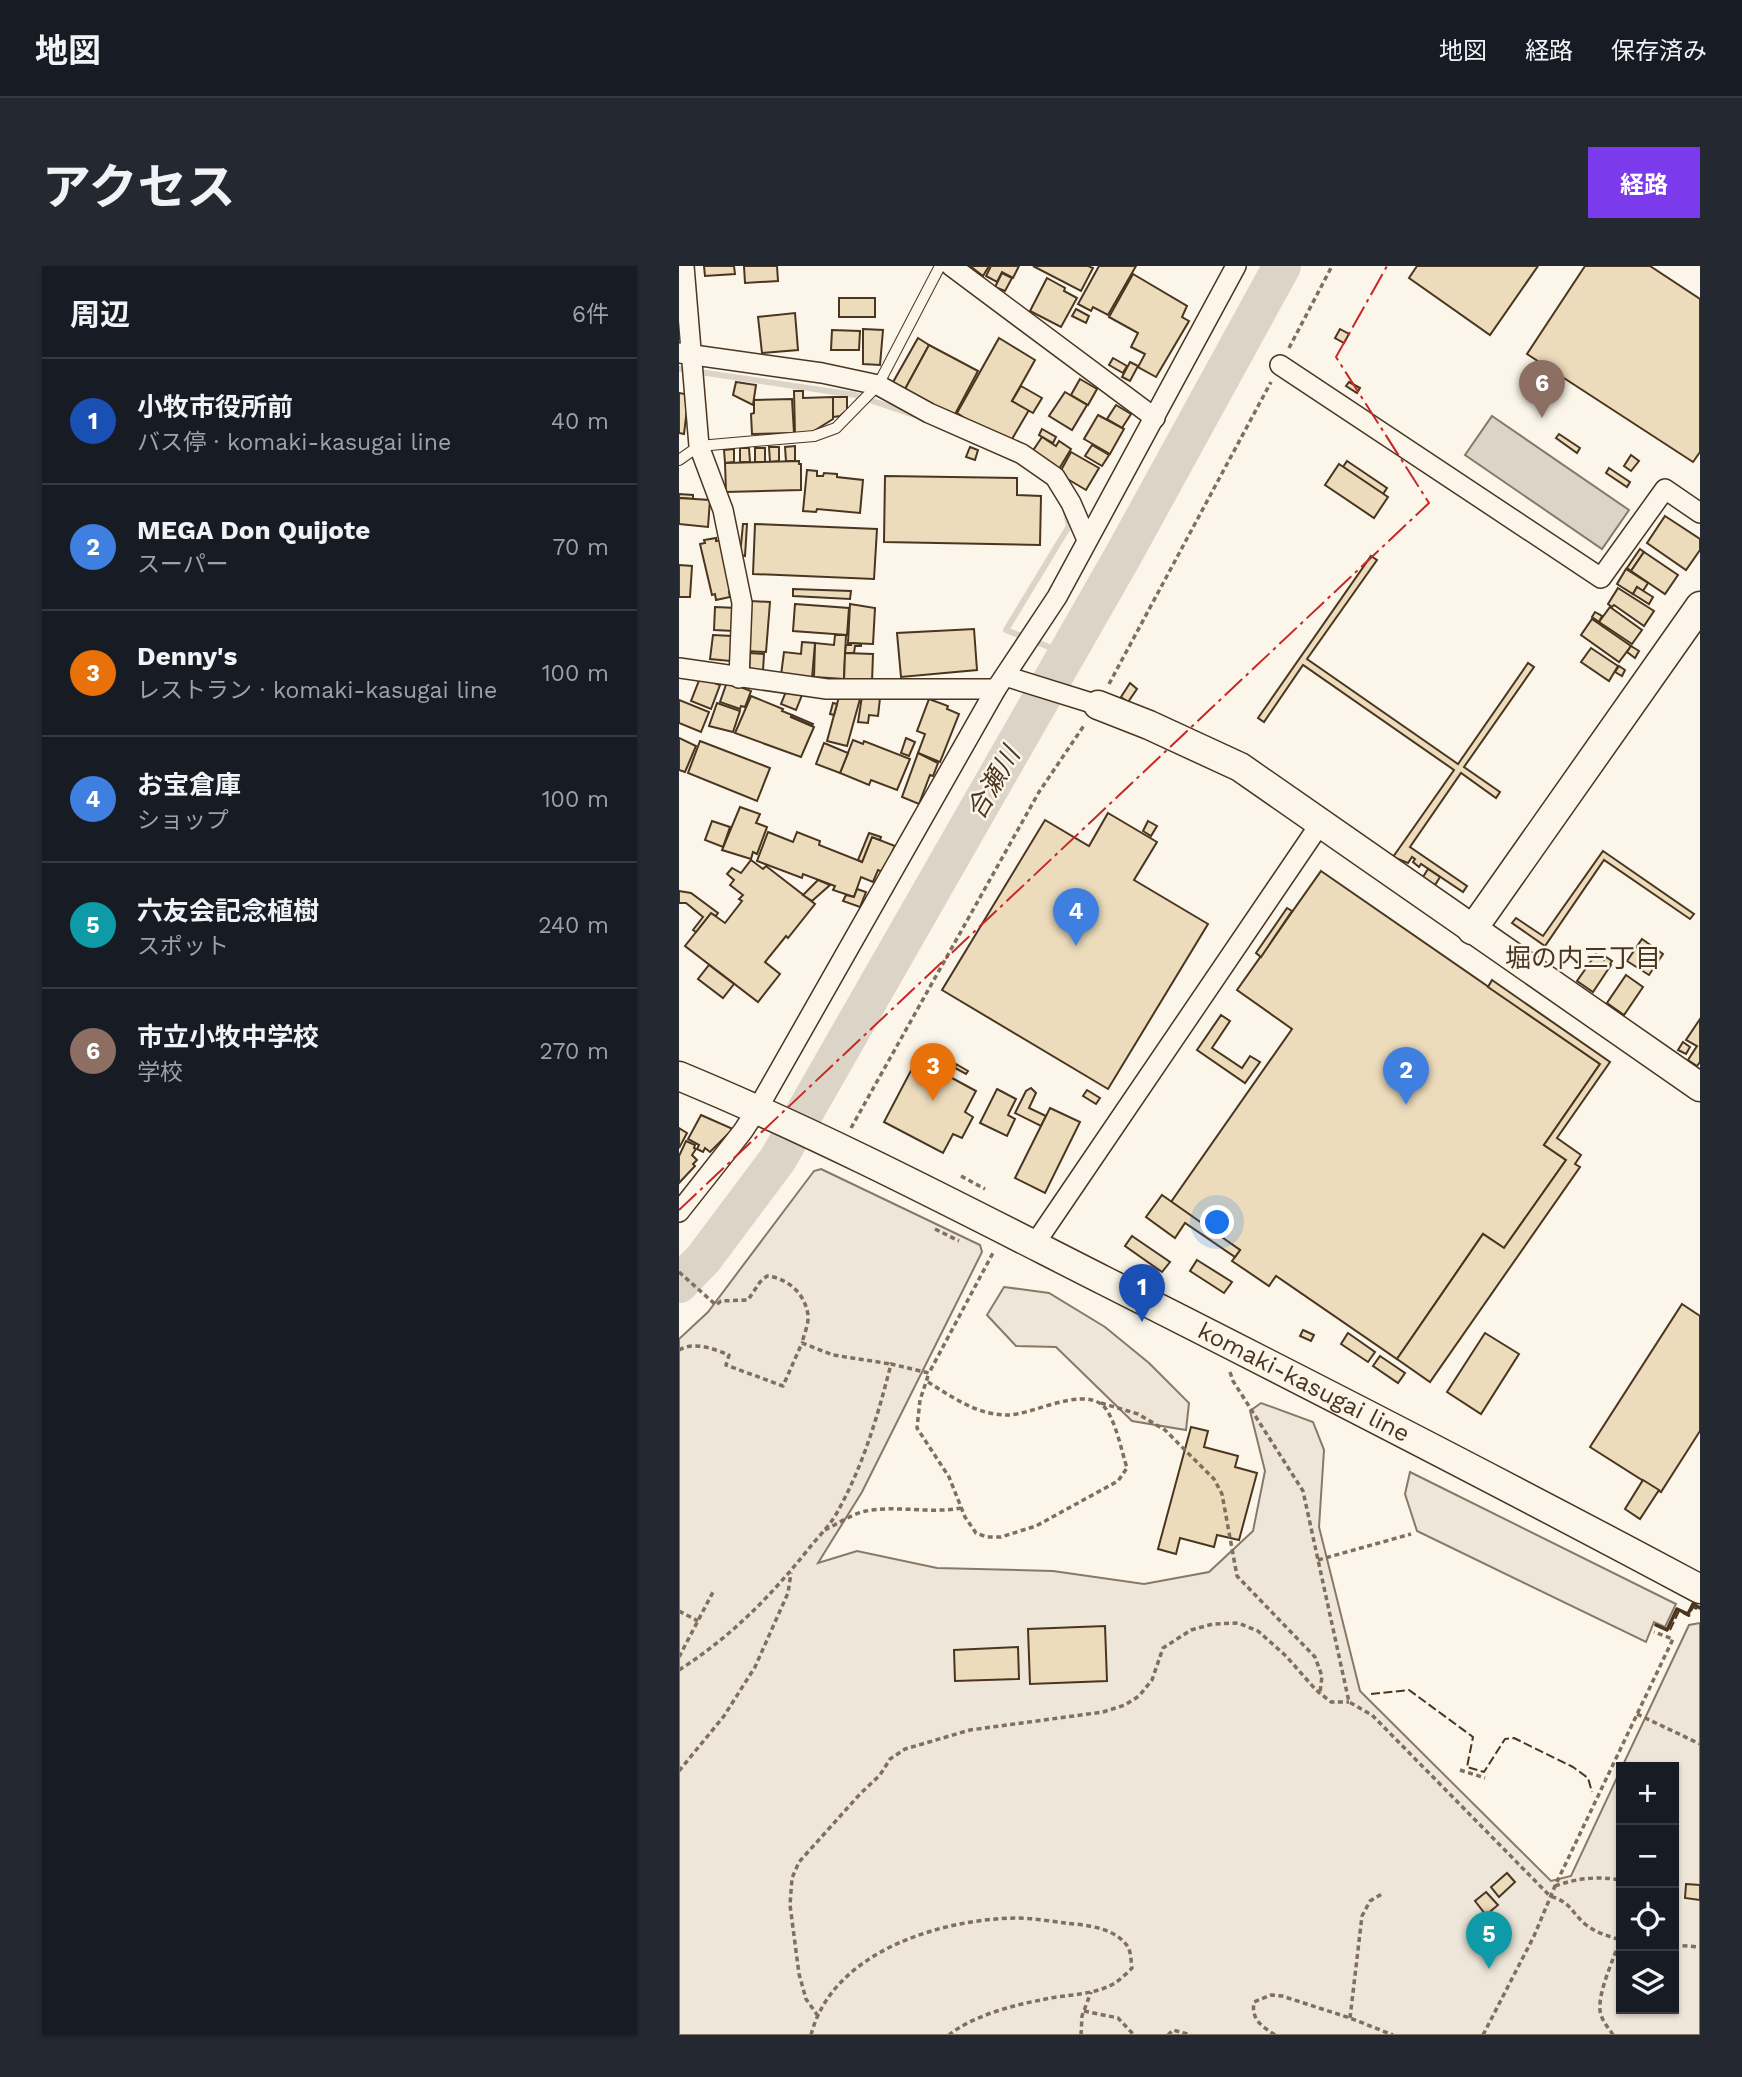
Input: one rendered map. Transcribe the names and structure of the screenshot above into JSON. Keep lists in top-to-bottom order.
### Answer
{
  "streets": {
    "main road": ["komaki-kasugai line"]
  },
  "districts": ["堀の内三丁目"],
  "water": ["合瀬川"],
  "page": {
    "header": "地図",
    "nav": ["地図", "経路", "保存済み"],
    "title": "アクセス",
    "buttons": "経路",
    "heading": ["周辺", "6件"],
    "list": [
      {
        "mark": "1",
        "name": "小牧市役所前",
        "note": "バス停 · komaki-kasugai line",
        "value": "40 m"
      },
      {
        "mark": "2",
        "name": "MEGA Don Quijote",
        "note": "スーパー",
        "value": "70 m"
      },
      {
        "mark": "3",
        "name": "Denny's",
        "note": "レストラン · komaki-kasugai line",
        "value": "100 m"
      },
      {
        "mark": "4",
        "name": "お宝倉庫",
        "note": "ショップ",
        "value": "100 m"
      },
      {
        "mark": "5",
        "name": "六友会記念植樹",
        "note": "スポット",
        "value": "240 m"
      },
      {
        "mark": "6",
        "name": "市立小牧中学校",
        "note": "学校",
        "value": "270 m"
      }
    ],
    "pins": [
      "6",
      "4",
      "3",
      "2",
      "1",
      "5"
    ],
    "map_buttons": ["+", "−"]
  }
}
